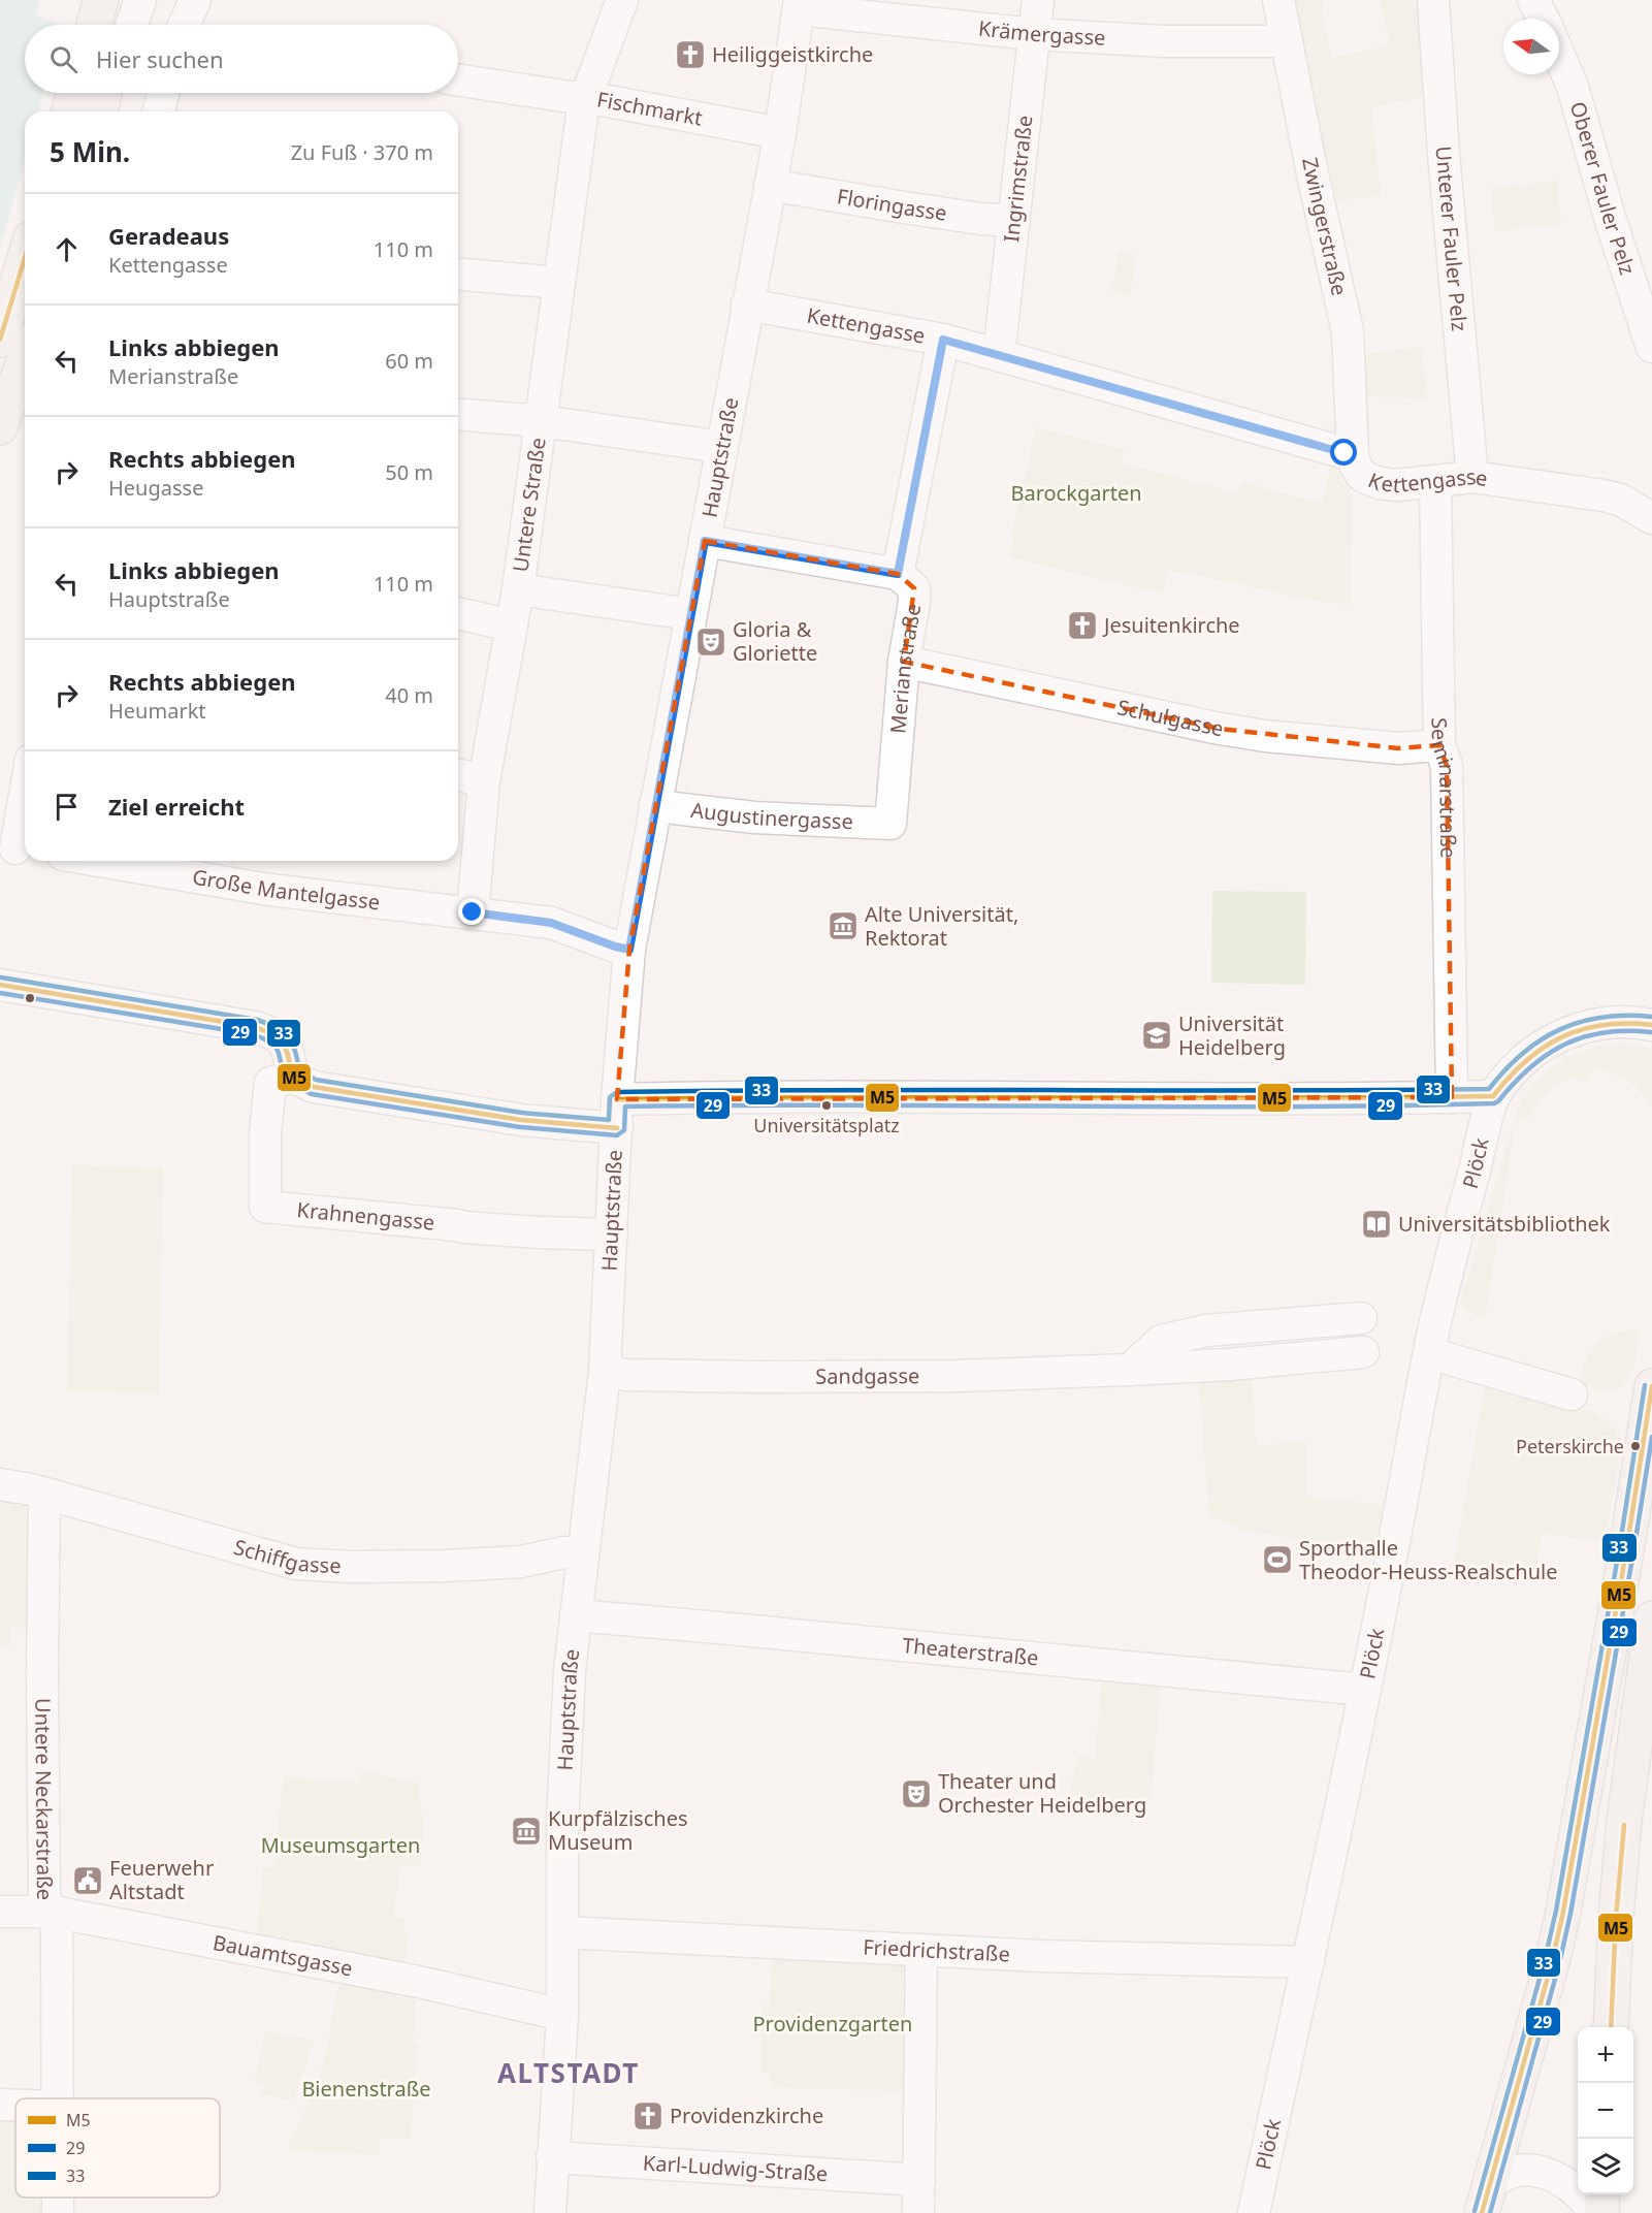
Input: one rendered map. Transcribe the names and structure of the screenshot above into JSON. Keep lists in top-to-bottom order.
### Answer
{
  "streets": {
    "street": [
      "Krämergasse",
      "Fischmarkt",
      "Ingrimstraße",
      "Oberer Fauler Pelz",
      "Floringasse",
      "Zwingerstraße",
      "Unterer Fauler Pelz",
      "Kettengasse",
      "Hauptstraße",
      "Untere Straße",
      "Merianstraße",
      "Schulgasse",
      "Seminarstraße",
      "Augustinergasse",
      "Große Mantelgasse",
      "Plöck",
      "Krahnengasse",
      "Sandgasse",
      "Schiffgasse",
      "Theaterstraße",
      "Untere Neckarstraße",
      "Friedrichstraße",
      "Bauamtsgasse",
      "Karl-Ludwig-Straße"
    ]
  },
  "crossings": [
    ["Krämergasse", "Ingrimstraße"],
    ["Krämergasse", "Zwingerstraße"],
    ["Krämergasse", "Hauptstraße"],
    ["Fischmarkt", "Hauptstraße"],
    ["Fischmarkt", "Untere Straße"],
    ["Ingrimstraße", "Floringasse"],
    ["Ingrimstraße", "Kettengasse"],
    ["Floringasse", "Hauptstraße"],
    ["Zwingerstraße", "Kettengasse"],
    ["Unterer Fauler Pelz", "Kettengasse"],
    ["Kettengasse", "Hauptstraße"],
    ["Kettengasse", "Merianstraße"],
    ["Kettengasse", "Seminarstraße"],
    ["Hauptstraße", "Augustinergasse"],
    ["Hauptstraße", "Große Mantelgasse"],
    ["Hauptstraße", "Krahnengasse"],
    ["Hauptstraße", "Sandgasse"],
    ["Hauptstraße", "Schiffgasse"],
    ["Hauptstraße", "Theaterstraße"],
    ["Hauptstraße", "Friedrichstraße"],
    ["Hauptstraße", "Bauamtsgasse"],
    ["Hauptstraße", "Karl-Ludwig-Straße"],
    ["Untere Straße", "Große Mantelgasse"],
    ["Merianstraße", "Schulgasse"],
    ["Merianstraße", "Augustinergasse"],
    ["Schulgasse", "Seminarstraße"],
    ["Plöck", "Theaterstraße"],
    ["Plöck", "Friedrichstraße"],
    ["Schiffgasse", "Untere Neckarstraße"],
    ["Untere Neckarstraße", "Bauamtsgasse"]
  ],
  "districts": ["ALTSTADT"],
  "parks": [
    "Barockgarten",
    "Museumsgarten",
    "Providenzgarten",
    "Bienenstraße"
  ],
  "places": {
    "church": ["Heiliggeistkirche", "Jesuitenkirche", "Providenzkirche"],
    "theatre": ["Gloria & Gloriette", "Theater und Orchester Heidelberg"],
    "museum": ["Alte Universität, Rektorat", "Kurpfälzisches Museum"],
    "school or university": ["Universität Heidelberg"],
    "other": ["Universitätsplatz", "Peterskirche"],
    "library": ["Universitätsbibliothek"],
    "sports": ["Sporthalle Theodor-Heuss-Realschule"],
    "public building": ["Feuerwehr Altstadt"]
  },
  "lines": ["transit line M5", "transit line 33", "transit line 29"],
  "legend": ["M5", "29", "33"],
  "north": "left",
  "page": {
    "search": "Hier suchen",
    "heading": ["5 Min.", "Zu Fuß · 370 m"],
    "list": [
      ["Geradeaus", "Kettengasse", "110 m"],
      ["Links abbiegen", "Merianstraße", "60 m"],
      ["Rechts abbiegen", "Heugasse", "50 m"],
      ["Links abbiegen", "Hauptstraße", "110 m"],
      ["Rechts abbiegen", "Heumarkt", "40 m"],
      "Ziel erreicht"
    ],
    "map_buttons": ["+", "−"]
  }
}
